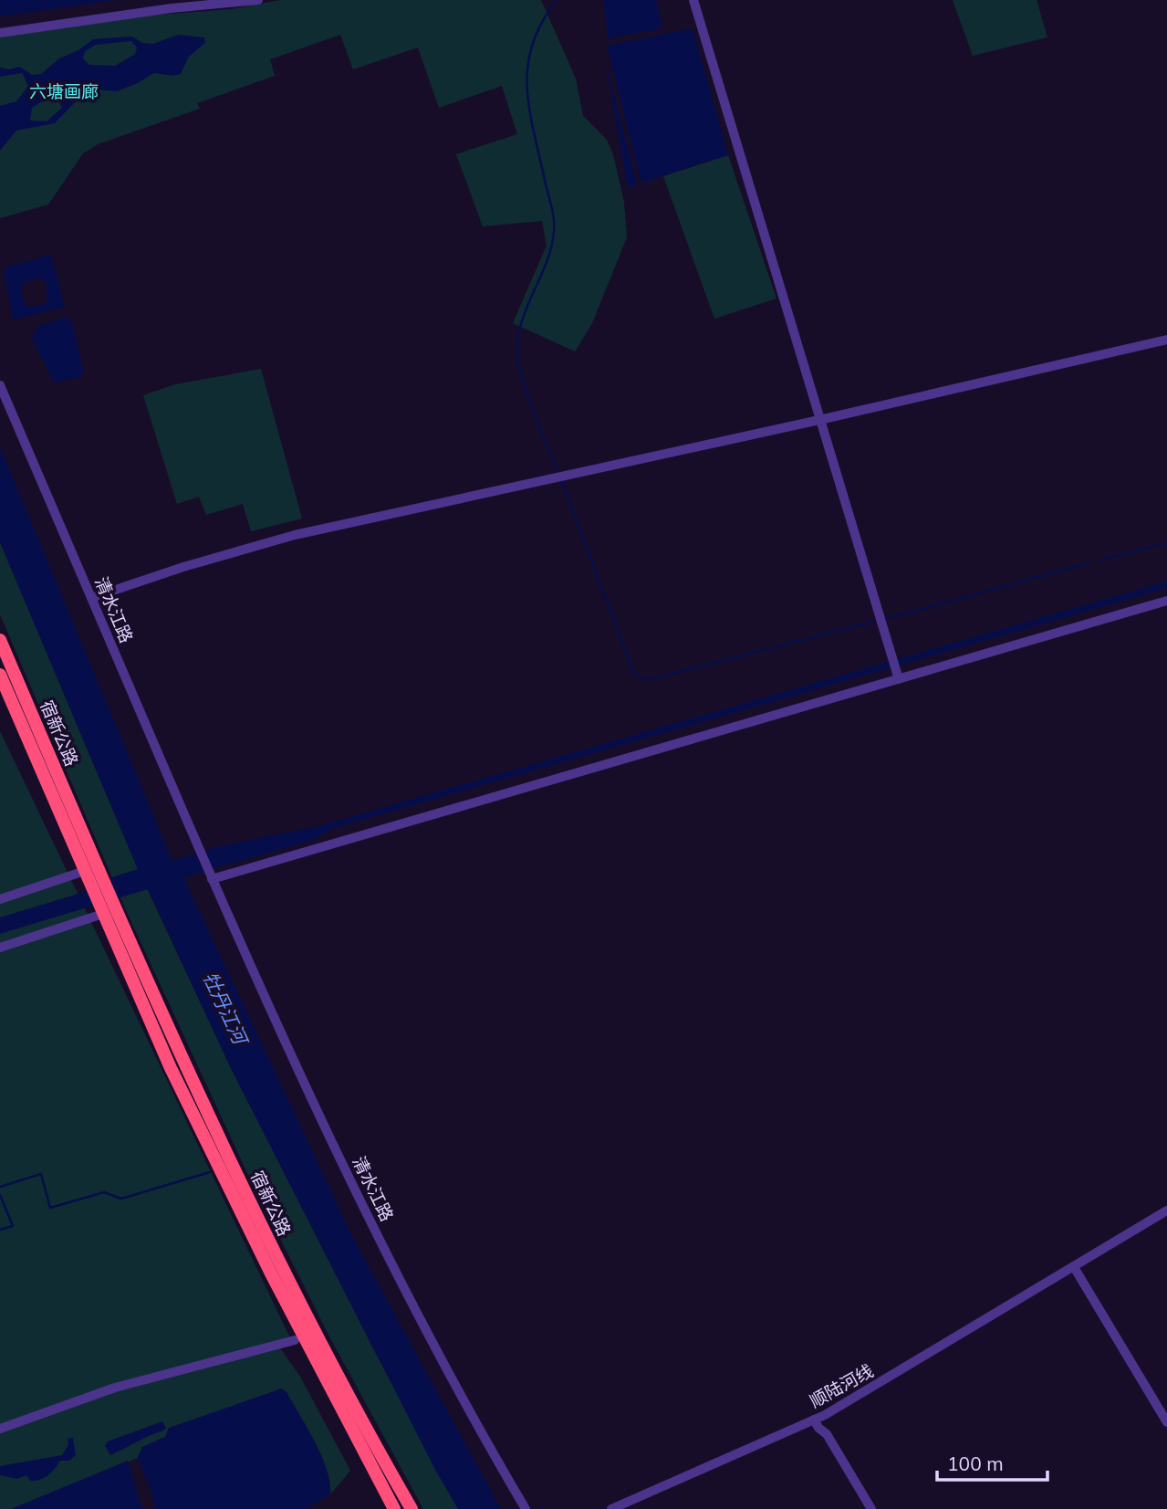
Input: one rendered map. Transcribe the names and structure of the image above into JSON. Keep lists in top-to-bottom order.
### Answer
{
  "streets": {
    "highway": ["宿新公路"],
    "street": ["清水江路", "顺陆河线"]
  },
  "water": ["牡丹江河"],
  "parks": ["六塘画廊"],
  "scale_bar": "100 m"
}
